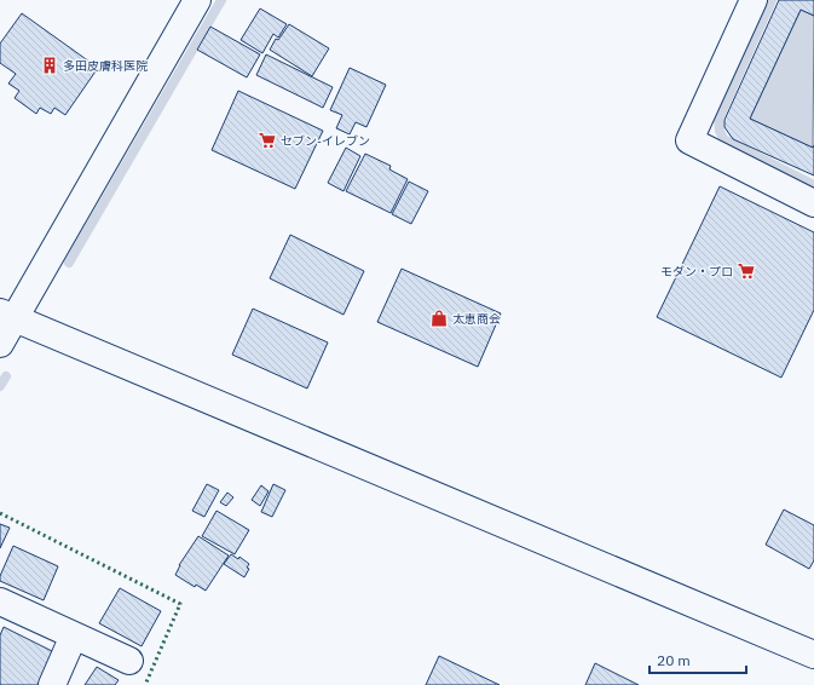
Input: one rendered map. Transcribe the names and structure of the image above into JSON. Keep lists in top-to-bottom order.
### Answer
{
  "places": {
    "building": ["多田皮膚科医院"],
    "supermarket": ["セブン-イレブン", "モダン・プロ"],
    "shop": ["太恵商会"]
  },
  "scale_bar": "20 m"
}
